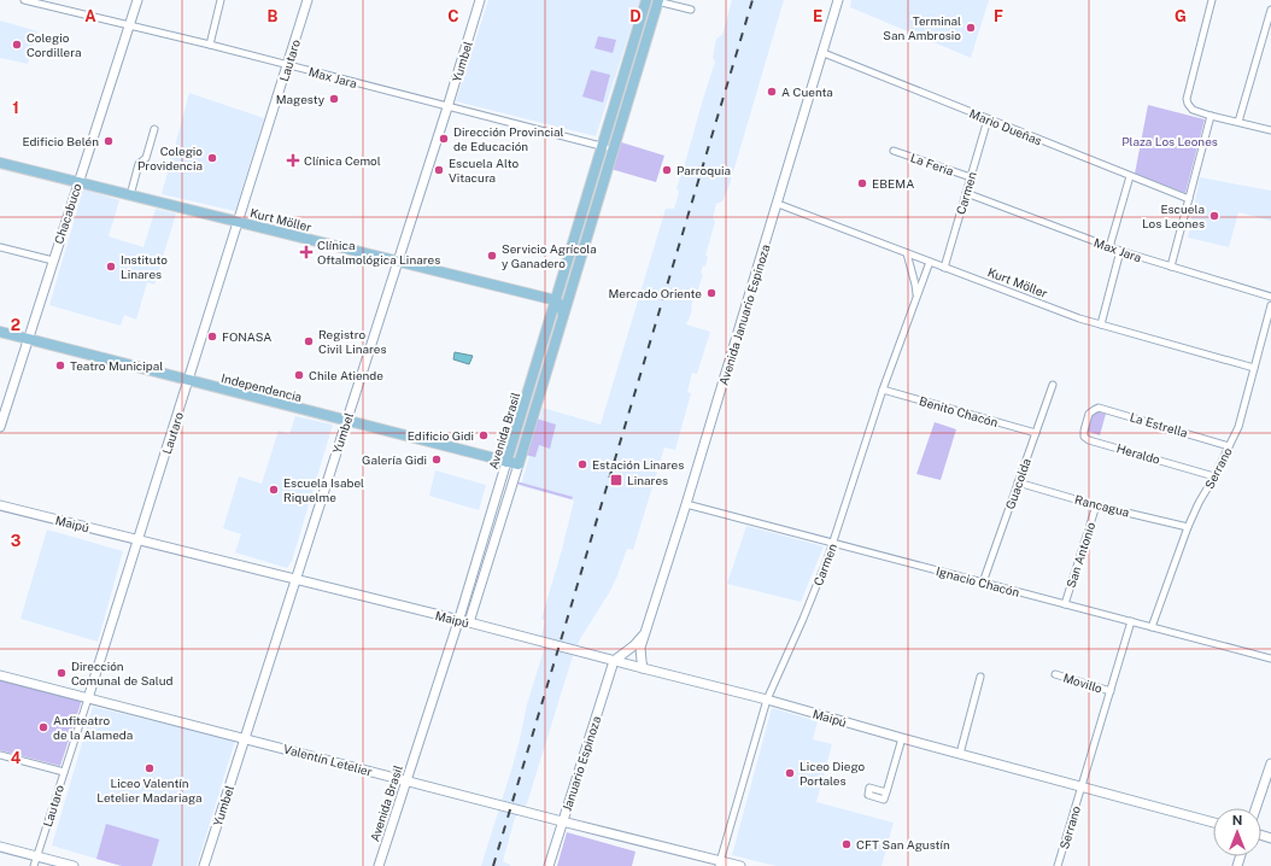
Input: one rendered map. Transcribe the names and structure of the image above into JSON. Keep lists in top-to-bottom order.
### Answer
{
  "streets": {
    "main road": [
      "Lautaro",
      "Yumbel",
      "Chacabuco",
      "Kurt Möller",
      "Avenida Januario Espinoza",
      "Independencia",
      "Avenida Brasil",
      "Maipú",
      "Valentín Letelier",
      "Januario Espinoza"
    ],
    "street": [
      "Max Jara",
      "Mario Dueñas",
      "La Feria",
      "Carmen",
      "Benito Chacón",
      "La Estrella",
      "Heraldo",
      "Serrano",
      "Guacolda",
      "Rancagua",
      "San Antonio",
      "Ignacio Chacón",
      "Movillo"
    ]
  },
  "crossings": [
    ["Lautaro", "Max Jara"],
    ["Lautaro", "Kurt Möller"],
    ["Lautaro", "Independencia"],
    ["Lautaro", "Maipú"],
    ["Lautaro", "Valentín Letelier"],
    ["Yumbel", "Max Jara"],
    ["Yumbel", "Kurt Möller"],
    ["Yumbel", "Independencia"],
    ["Yumbel", "Maipú"],
    ["Yumbel", "Valentín Letelier"],
    ["Max Jara", "Carmen"],
    ["Max Jara", "Chacabuco"],
    ["Max Jara", "Avenida Brasil"],
    ["Mario Dueñas", "Carmen"],
    ["Mario Dueñas", "Avenida Januario Espinoza"],
    ["La Feria", "Carmen"],
    ["Carmen", "Kurt Möller"],
    ["Carmen", "Benito Chacón"],
    ["Carmen", "Maipú"],
    ["Carmen", "Ignacio Chacón"],
    ["Carmen", "Valentín Letelier"],
    ["Chacabuco", "Kurt Möller"],
    ["Chacabuco", "Independencia"],
    ["Kurt Möller", "Avenida Januario Espinoza"],
    ["Kurt Möller", "Avenida Brasil"],
    ["Kurt Möller", "Serrano"],
    ["Avenida Januario Espinoza", "Maipú"],
    ["Avenida Januario Espinoza", "Ignacio Chacón"],
    ["Avenida Januario Espinoza", "Januario Espinoza"],
    ["Independencia", "Avenida Brasil"],
    ["Benito Chacón", "Guacolda"],
    ["La Estrella", "Heraldo"],
    ["La Estrella", "Serrano"],
    ["Avenida Brasil", "Maipú"],
    ["Avenida Brasil", "Valentín Letelier"],
    ["Heraldo", "Serrano"],
    ["Serrano", "Rancagua"],
    ["Serrano", "Maipú"],
    ["Serrano", "Ignacio Chacón"],
    ["Serrano", "Movillo"],
    ["Guacolda", "Rancagua"],
    ["Guacolda", "Ignacio Chacón"],
    ["Rancagua", "San Antonio"],
    ["Maipú", "Januario Espinoza"],
    ["San Antonio", "Ignacio Chacón"],
    ["Valentín Letelier", "Januario Espinoza"]
  ],
  "parks": ["Plaza Los Leones"],
  "places": {
    "other": [
      "Terminal San Ambrosio",
      "Colegio Cordillera",
      "A Cuenta",
      "Magesty",
      "Dirección Provincial de Educación",
      "Edificio Belén",
      "Colegio Providencia",
      "Escuela Alto Vitacura",
      "Parroquia",
      "EBEMA",
      "Escuela Los Leones",
      "Servicio Agrícola y Ganadero",
      "Instituto Linares",
      "Mercado Oriente",
      "FONASA",
      "Registro Civil Linares",
      "Teatro Municipal",
      "Chile Atiende",
      "Edificio Gidi",
      "Galería Gidi",
      "Estación Linares",
      "Escuela Isabel Riquelme",
      "Dirección Comunal de Salud",
      "Anfiteatro de la Alameda",
      "Liceo Valentín Letelier Madariaga",
      "Liceo Diego Portales",
      "CFT San Agustín"
    ],
    "health": ["Clínica Cemol", "Clínica Oftalmológica Linares"],
    "transit": ["Linares"]
  },
  "north": "top",
  "grid": {
    "columns": [
      "A",
      "B",
      "C",
      "D",
      "E",
      "F",
      "G"
    ],
    "rows": [
      "1",
      "2",
      "3",
      "4"
    ]
  }
}
